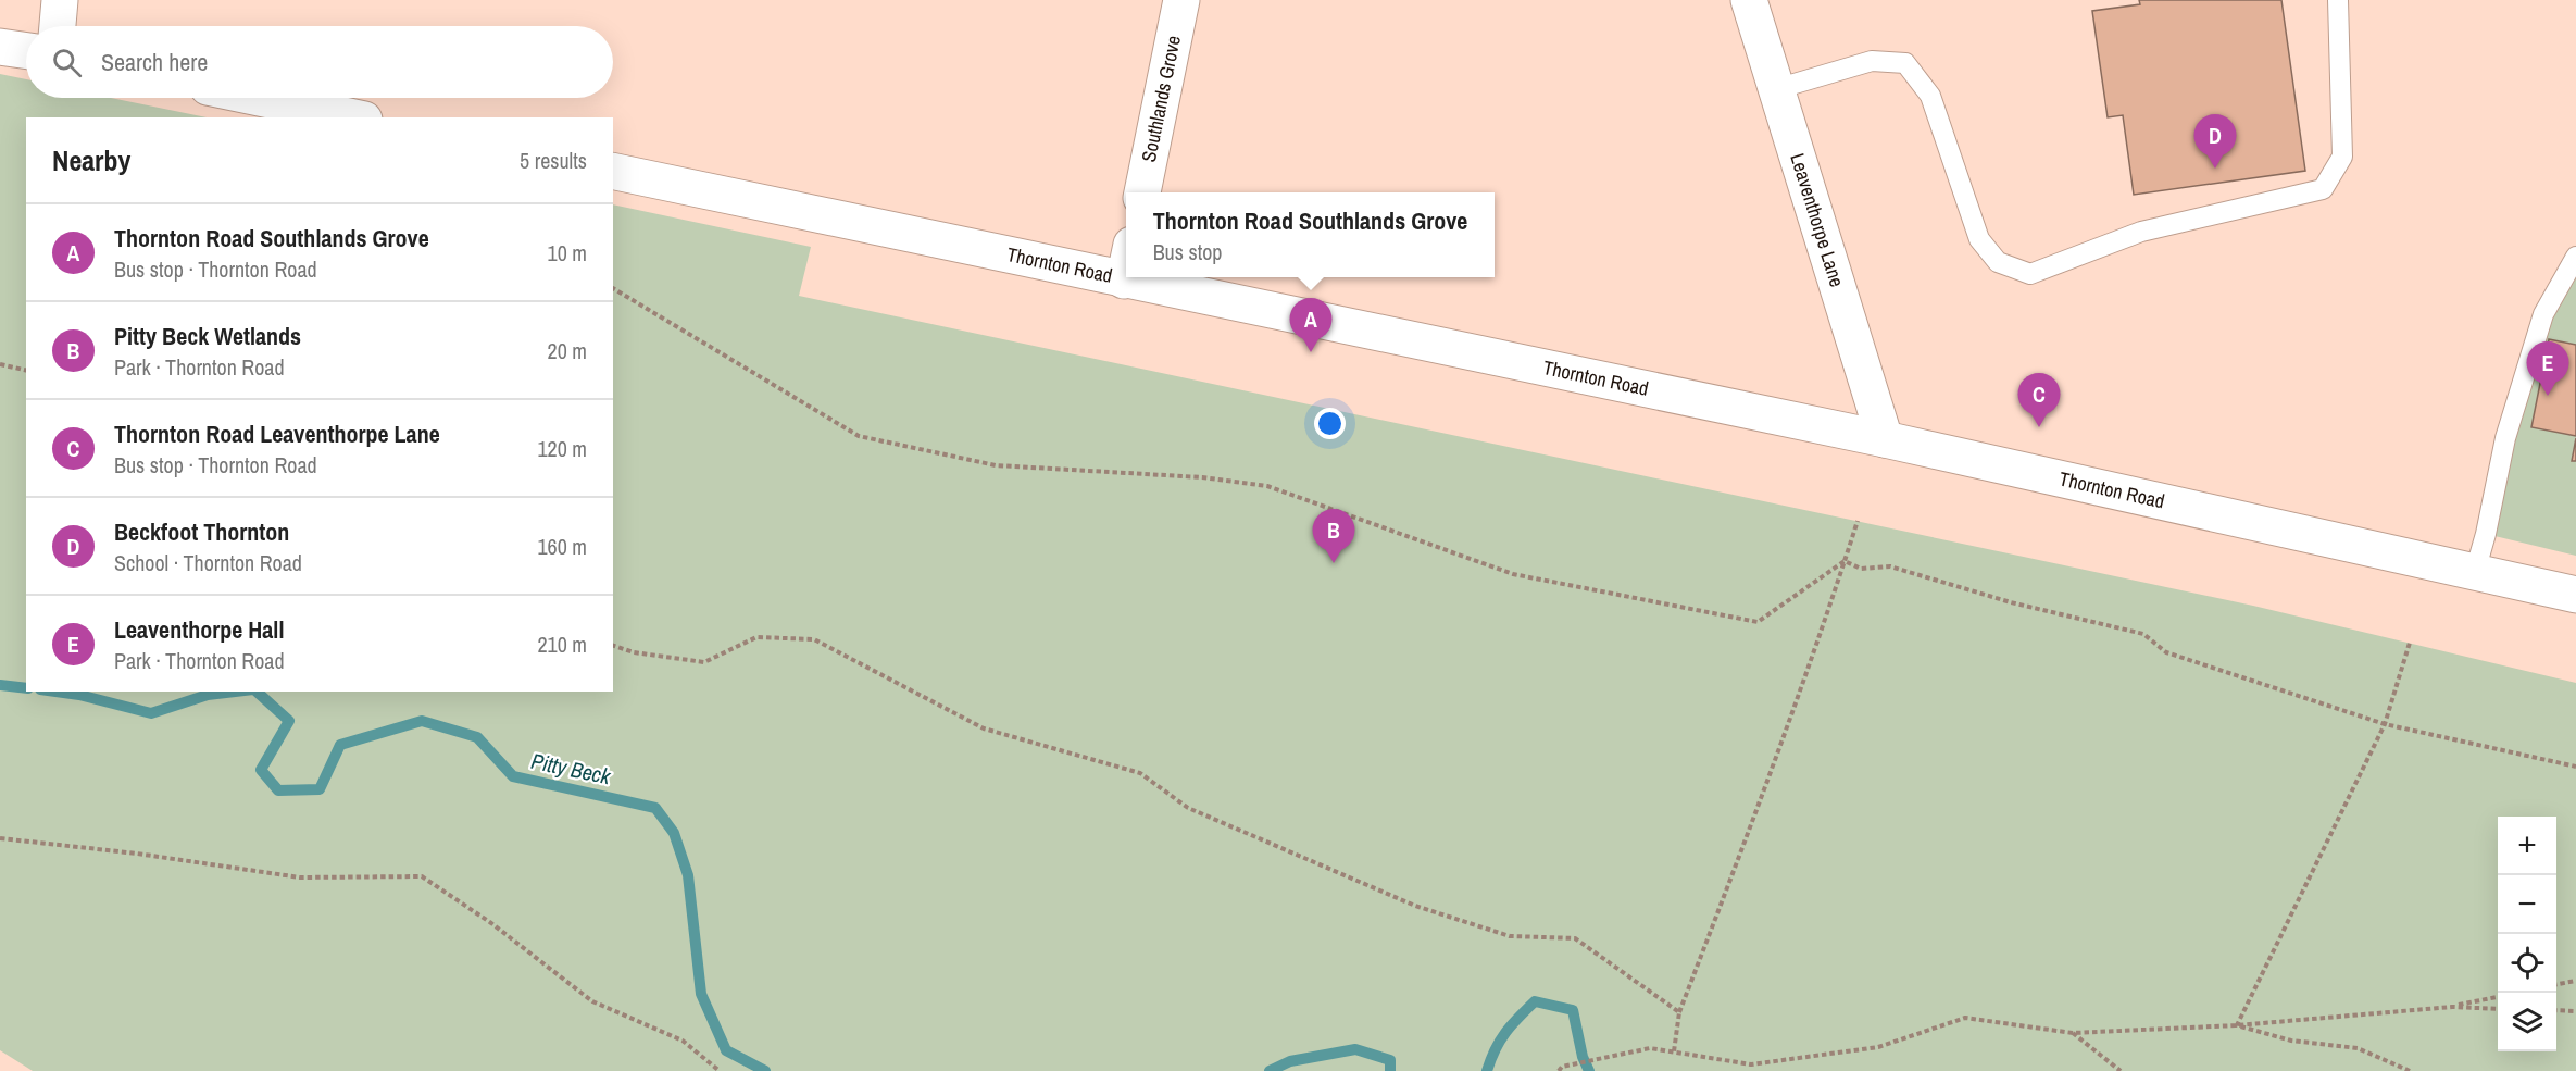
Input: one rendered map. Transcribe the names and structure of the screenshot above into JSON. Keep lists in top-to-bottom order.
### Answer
{
  "streets": {
    "main road": ["Southlands Grove", "Leaventhorpe Lane", "Thornton Road"]
  },
  "crossings": [
    ["Leaventhorpe Lane", "Thornton Road"]
  ],
  "water": ["Pitty Beck"],
  "page": {
    "search": "Search here",
    "pins": [
      "D",
      "A",
      "E",
      "C",
      "B"
    ],
    "heading": ["Nearby", "5 results"],
    "popup": ["Thornton Road Southlands Grove", "Bus stop"],
    "list": [
      {
        "mark": "A",
        "name": "Thornton Road Southlands Grove",
        "note": "Bus stop · Thornton Road",
        "value": "10 m"
      },
      {
        "mark": "B",
        "name": "Pitty Beck Wetlands",
        "note": "Park · Thornton Road",
        "value": "20 m"
      },
      {
        "mark": "C",
        "name": "Thornton Road Leaventhorpe Lane",
        "note": "Bus stop · Thornton Road",
        "value": "120 m"
      },
      {
        "mark": "D",
        "name": "Beckfoot Thornton",
        "note": "School · Thornton Road",
        "value": "160 m"
      },
      {
        "mark": "E",
        "name": "Leaventhorpe Hall",
        "note": "Park · Thornton Road",
        "value": "210 m"
      }
    ],
    "map_buttons": ["+", "−"]
  }
}
